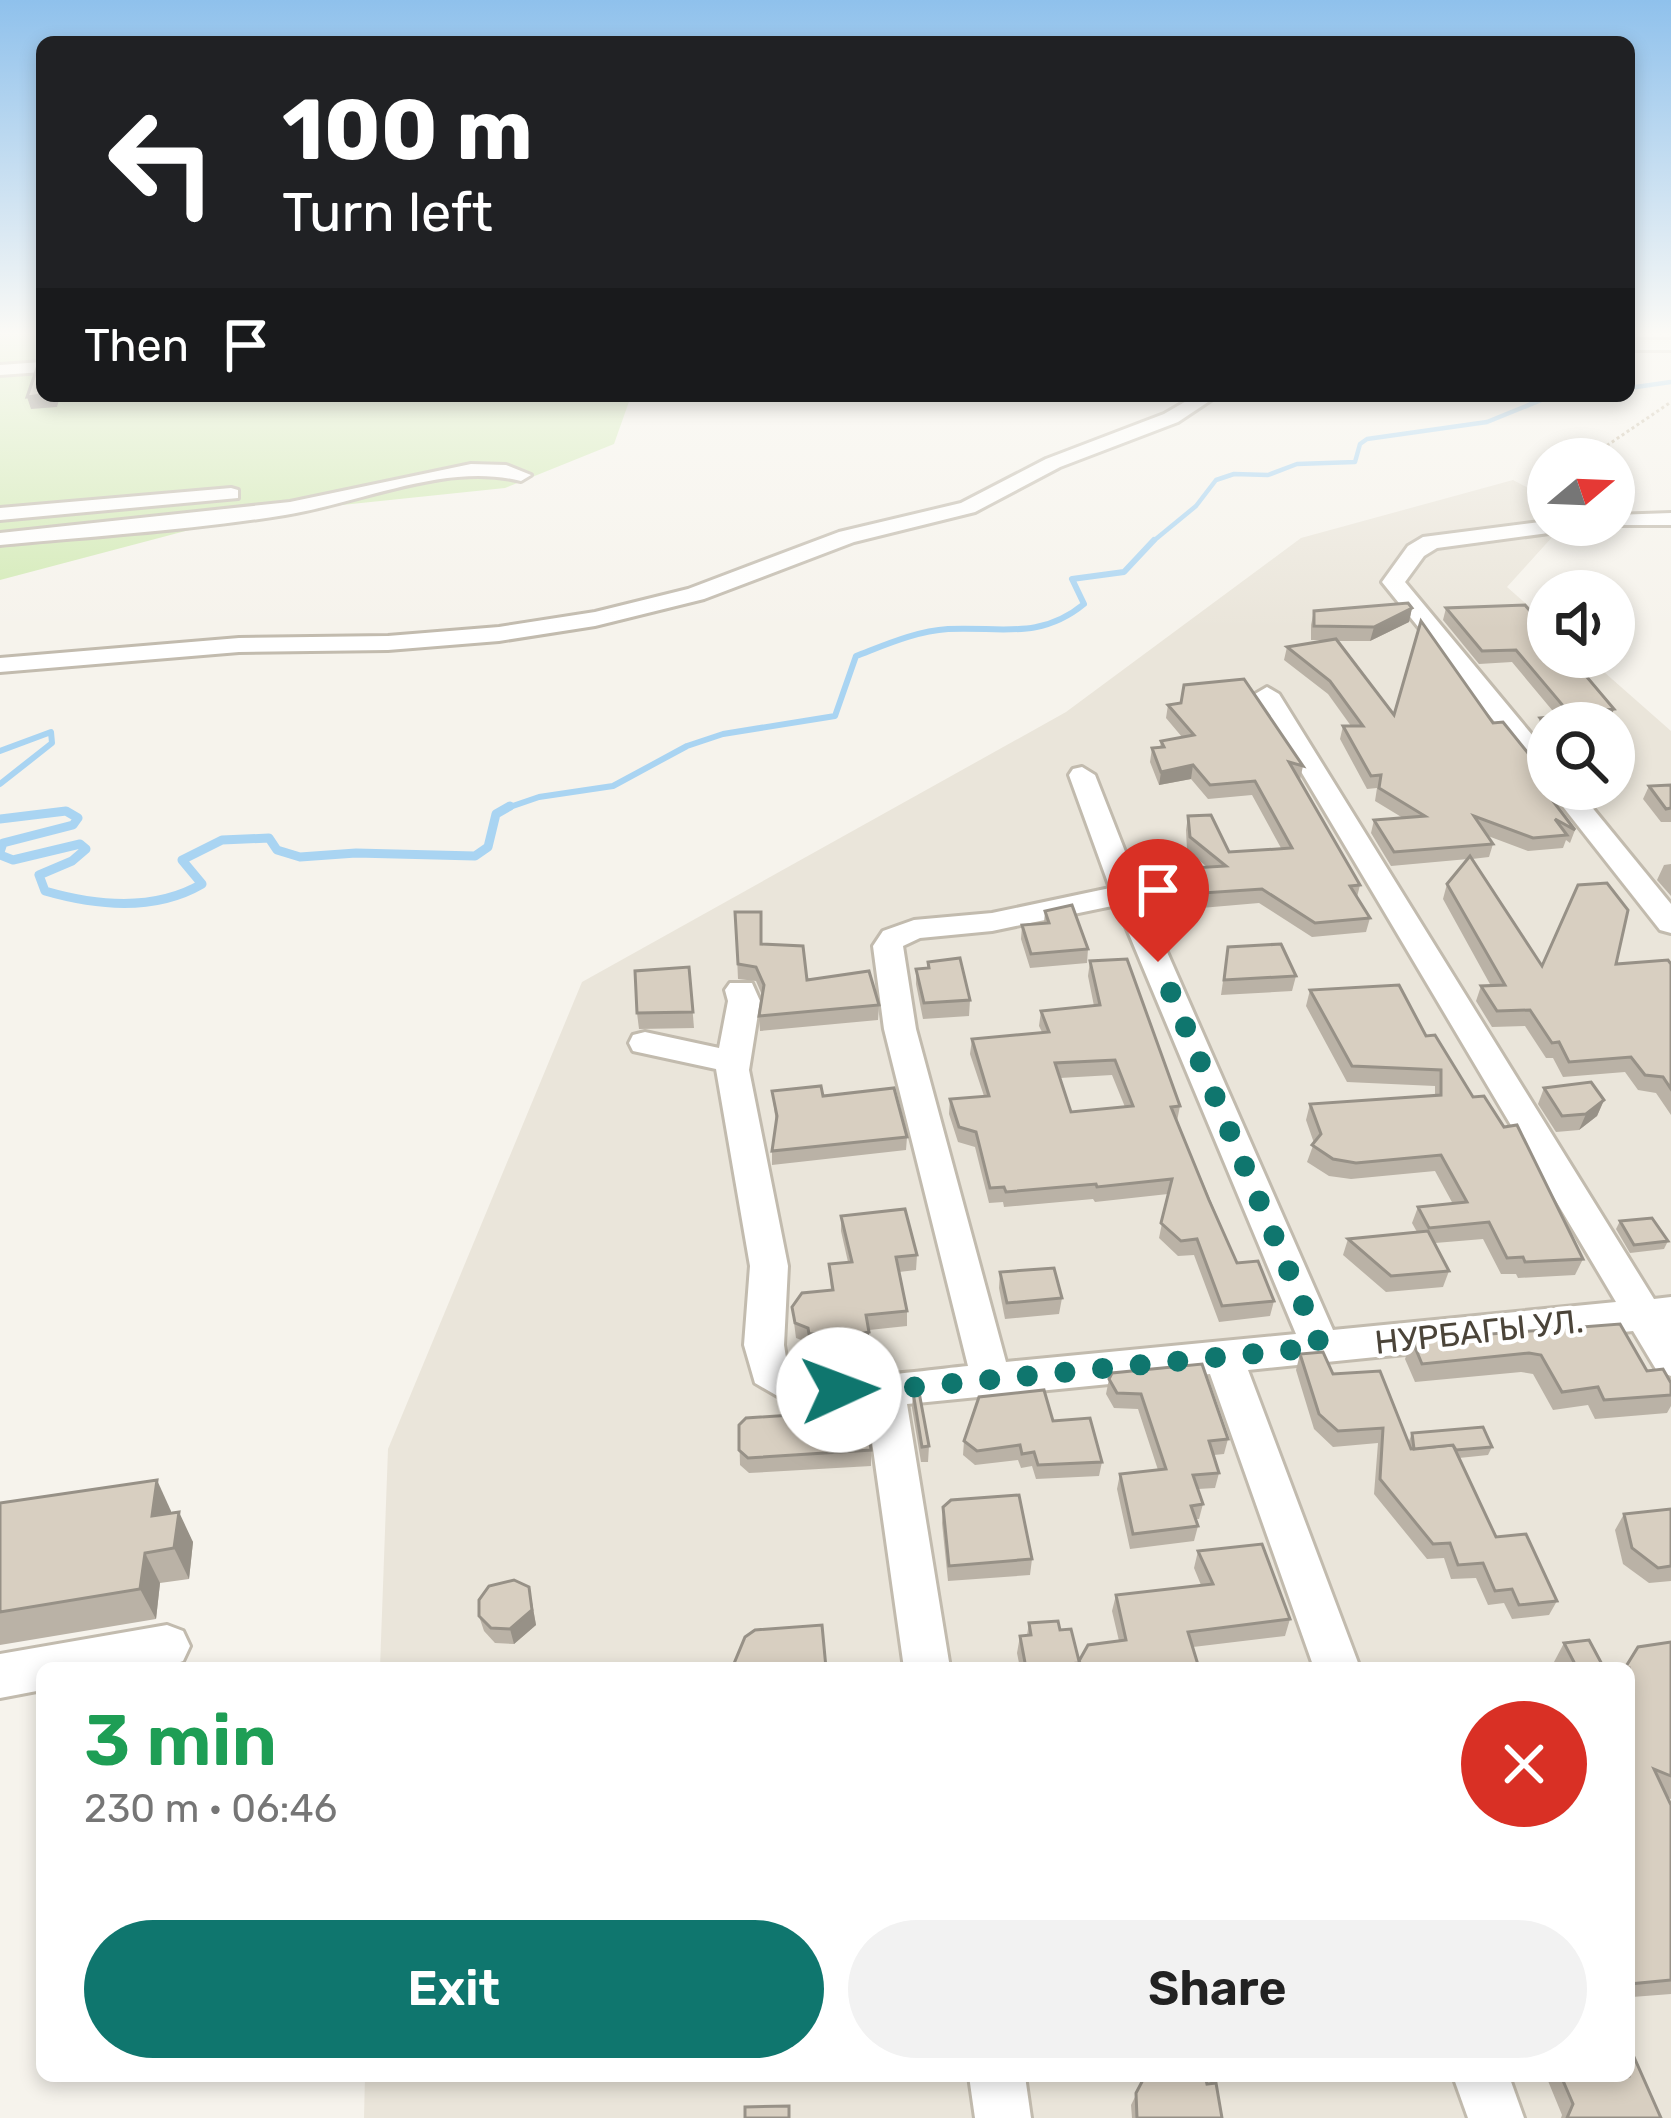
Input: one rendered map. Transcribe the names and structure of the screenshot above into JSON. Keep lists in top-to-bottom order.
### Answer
{
  "streets": {
    "street": ["НУРБАГЫ УЛ."]
  },
  "north": "right",
  "page": {
    "turn": ["100 m", "Turn left"],
    "then": "Then",
    "heading": ["3 min", "230 m · 06:46"],
    "buttons": ["Exit", "Share"]
  }
}
